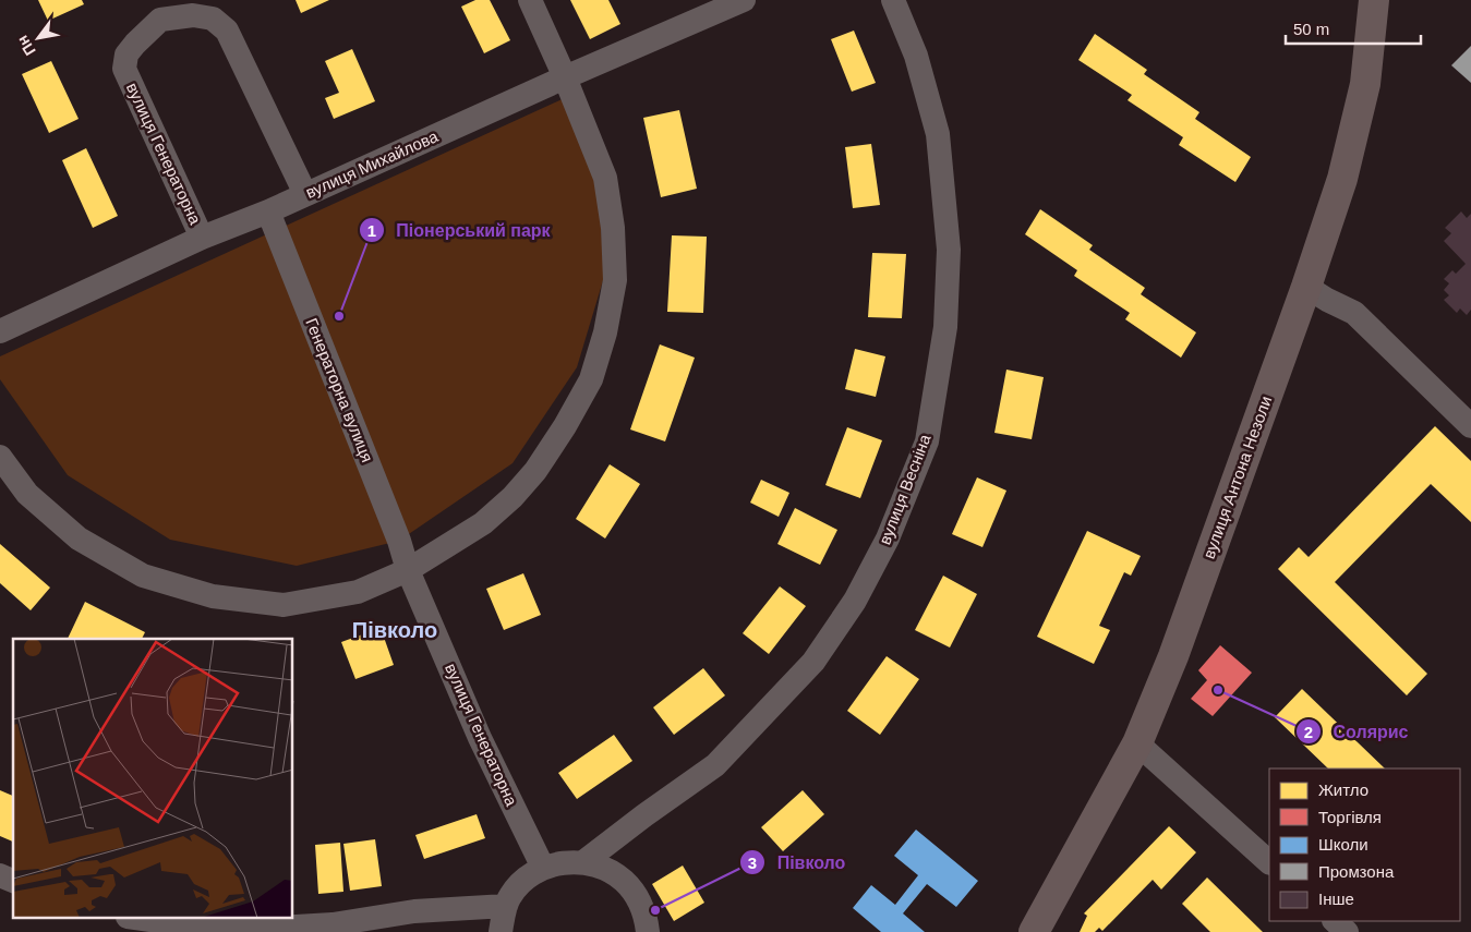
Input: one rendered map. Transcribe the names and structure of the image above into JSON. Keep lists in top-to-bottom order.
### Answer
{
  "streets": {
    "main road": ["вулиця Антона Незоли"],
    "street": [
      "вулиця Генераторна",
      "вулиця Михайлова",
      "Генераторна вулиця",
      "вулиця Весніна"
    ]
  },
  "crossings": [
    ["вулиця Генераторна", "вулиця Михайлова"],
    ["вулиця Генераторна", "Генераторна вулиця"],
    ["вулиця Михайлова", "Генераторна вулиця"]
  ],
  "districts": ["Півколо"],
  "places": ["Піонерський парк", "Солярис", "Півколо"],
  "legend": [
    "Житло",
    "Торгівля",
    "Школи",
    "Промзона",
    "Інше"
  ],
  "scale_bar": "50 m",
  "north": "bottom left"
}
